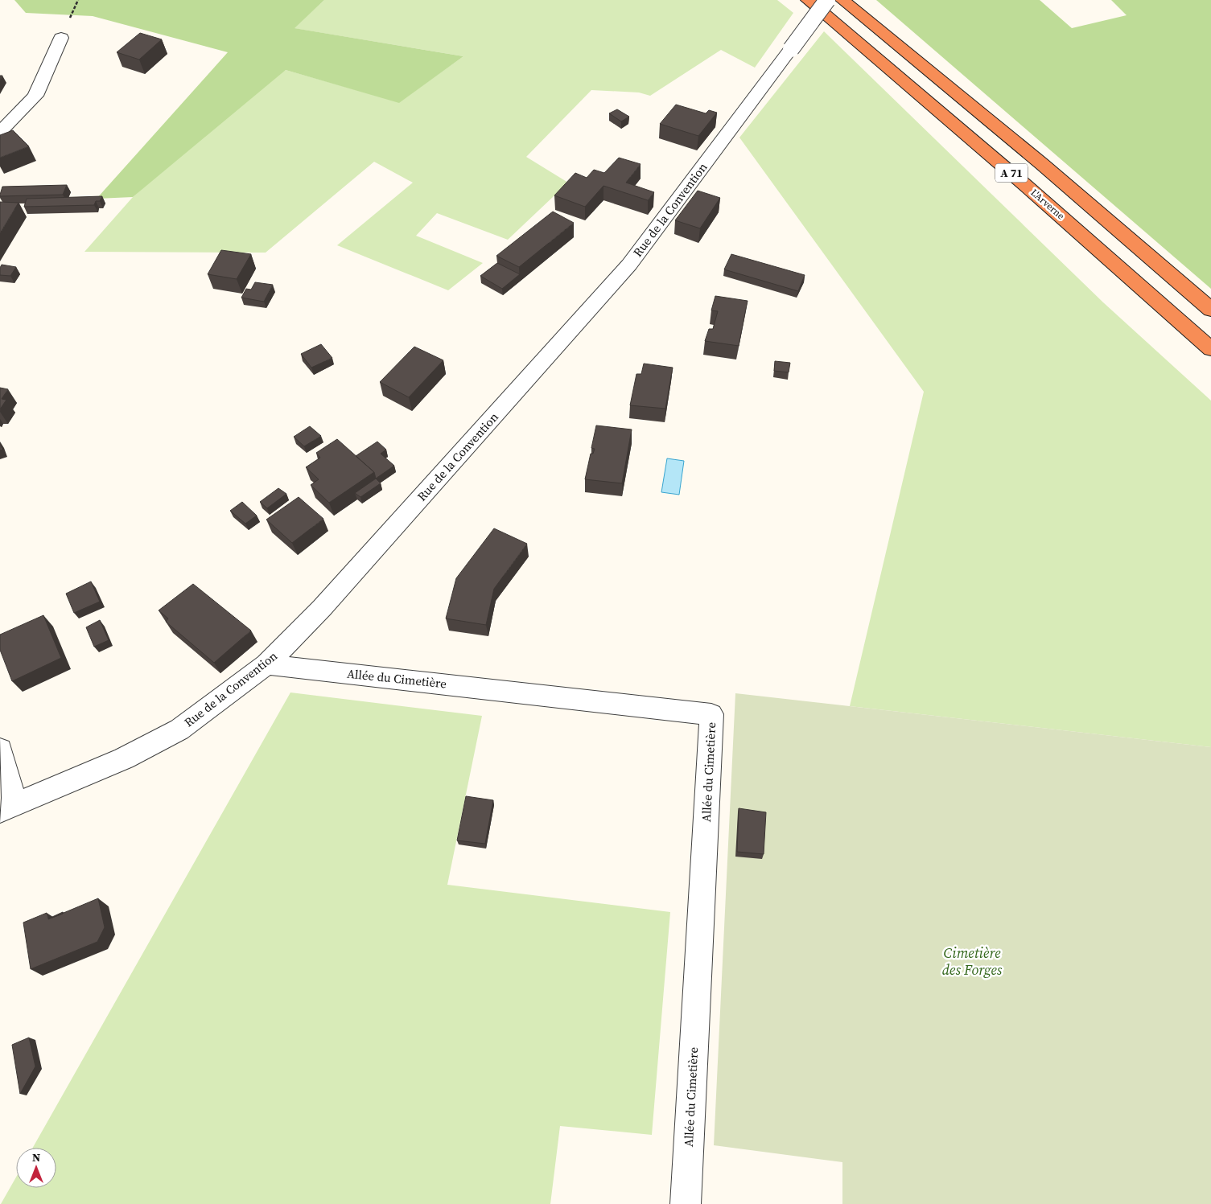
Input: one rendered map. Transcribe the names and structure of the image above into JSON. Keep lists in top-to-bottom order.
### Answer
{
  "streets": {
    "highway": ["A 71", "L'Arverne"],
    "street": ["Rue de la Convention", "Allée du Cimetière"]
  },
  "crossings": [
    ["Rue de la Convention", "Allée du Cimetière"]
  ],
  "parks": ["Cimetière des Forges"],
  "north": "top"
}
